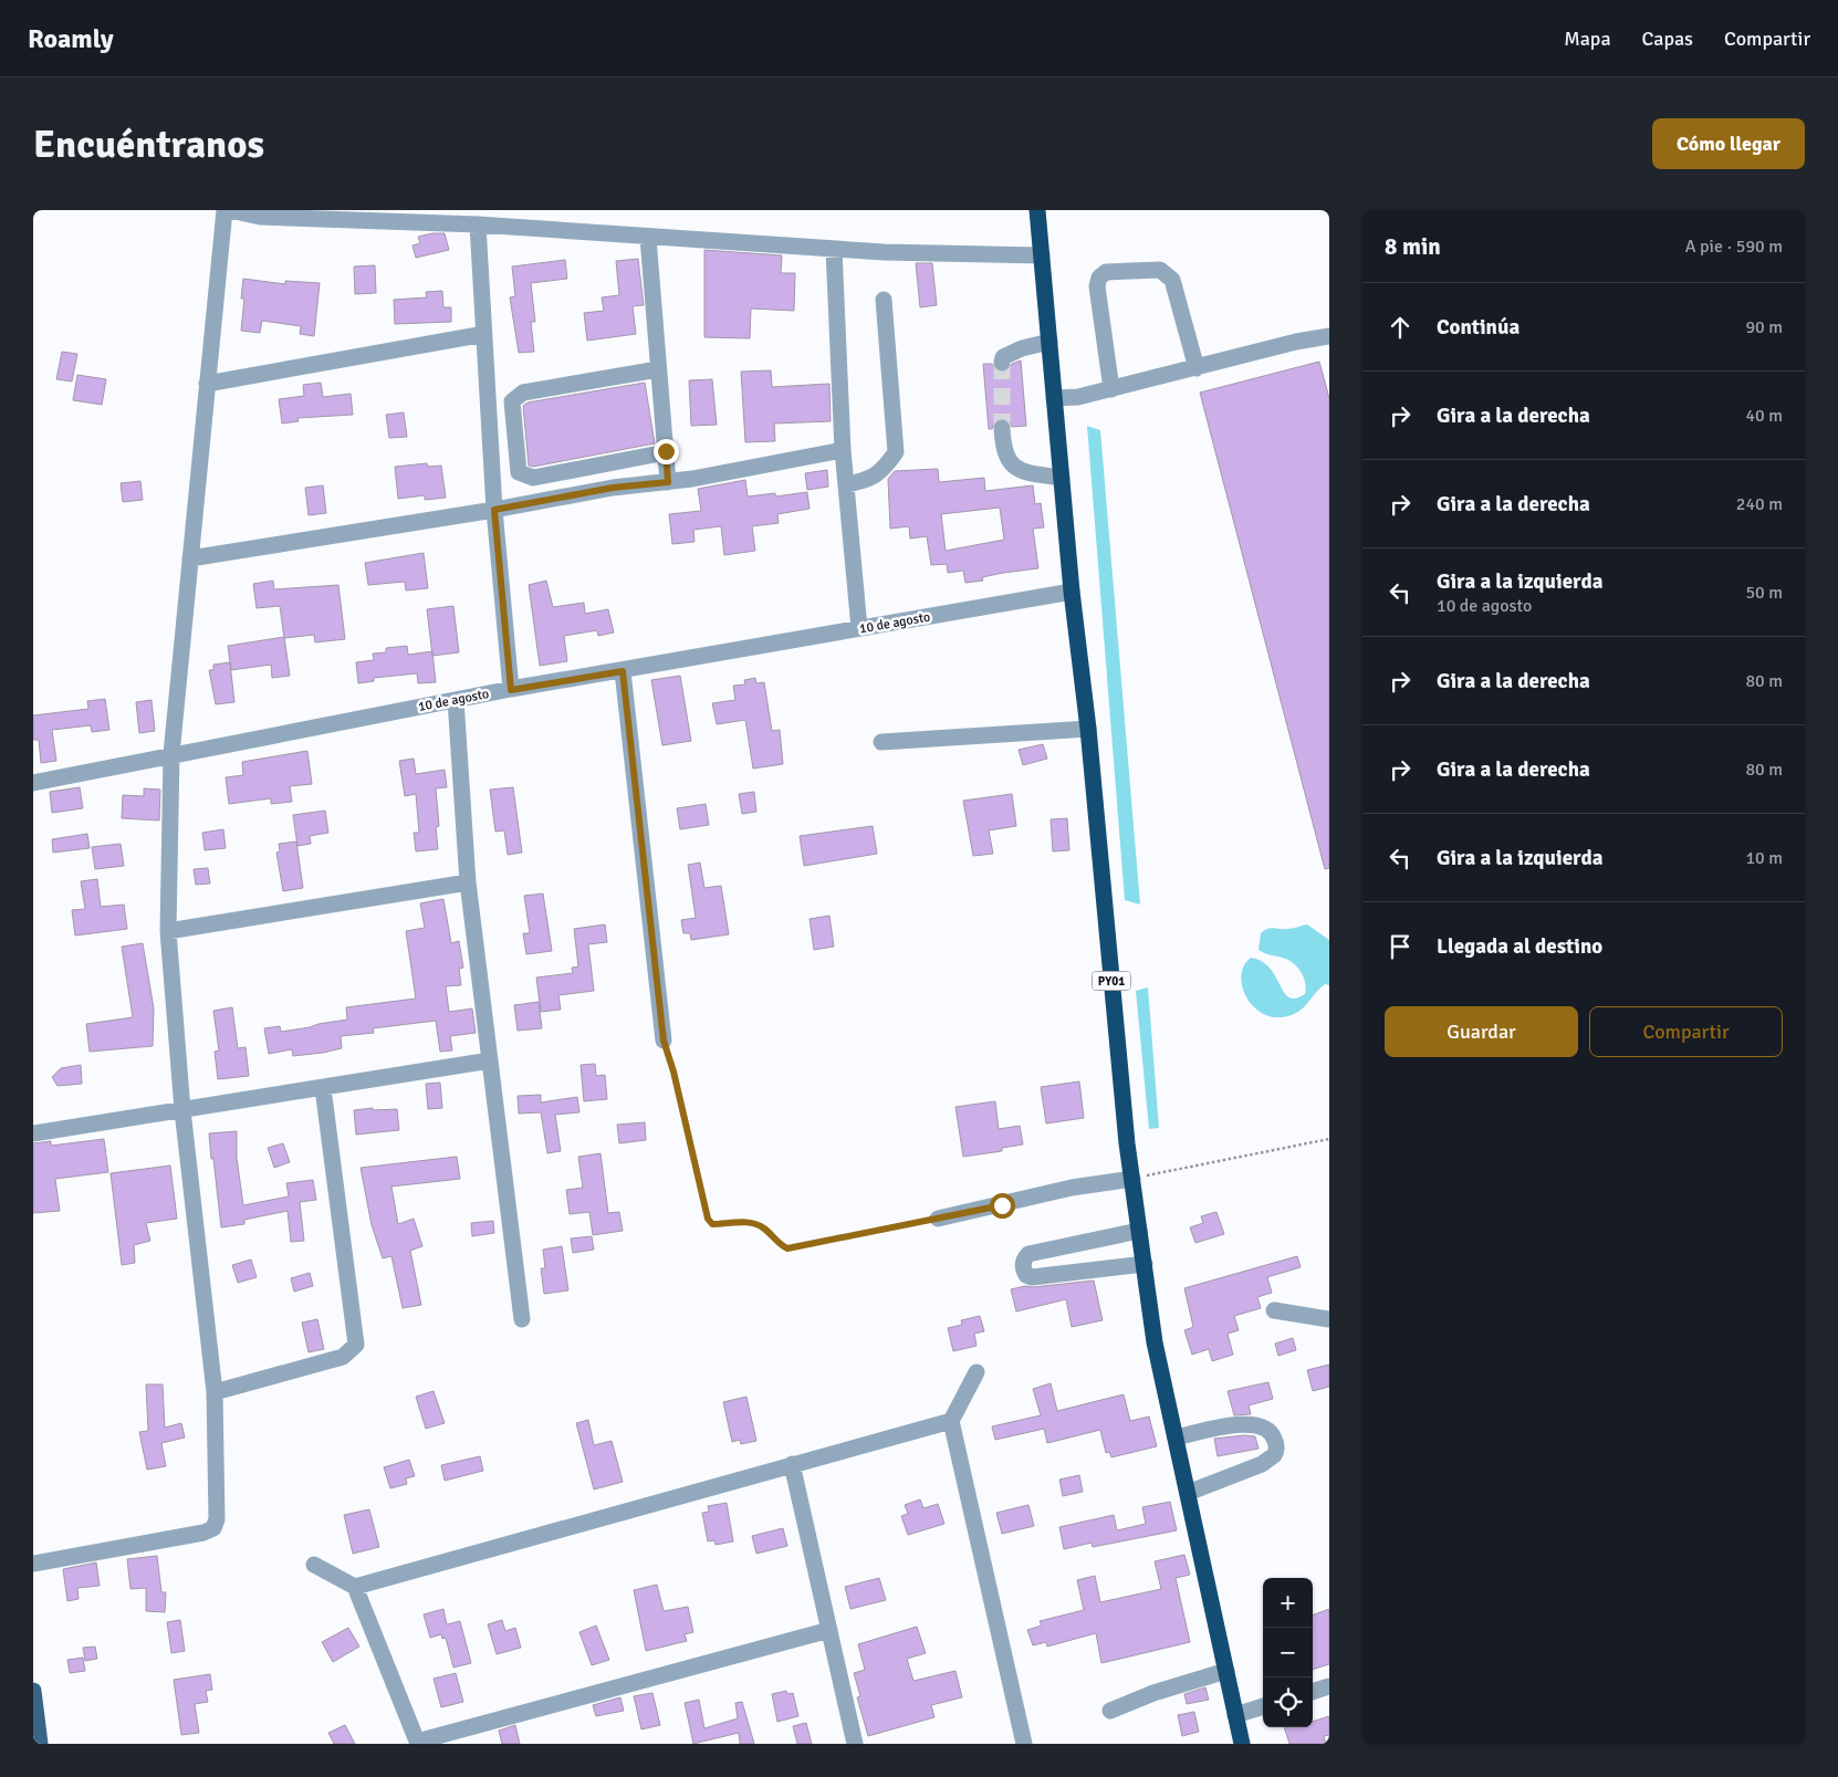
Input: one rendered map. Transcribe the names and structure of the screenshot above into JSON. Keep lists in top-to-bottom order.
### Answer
{
  "streets": {
    "highway": ["PY01"],
    "street": ["10 de agosto"]
  },
  "crossings": [
    ["10 de agosto", "PY01"]
  ],
  "page": {
    "header": "Roamly",
    "nav": ["Mapa", "Capas", "Compartir"],
    "buttons": [
      "Cómo llegar",
      ["Guardar", "Compartir"]
    ],
    "title": "Encuéntranos",
    "heading": ["8 min", "A pie · 590 m"],
    "list": [
      ["Continúa", "90 m"],
      ["Gira a la derecha", "40 m"],
      ["Gira a la derecha", "240 m"],
      ["Gira a la izquierda", "10 de agosto", "50 m"],
      ["Gira a la derecha", "80 m"],
      ["Gira a la derecha", "80 m"],
      ["Gira a la izquierda", "10 m"],
      "Llegada al destino"
    ],
    "map_buttons": ["+", "−"]
  }
}
